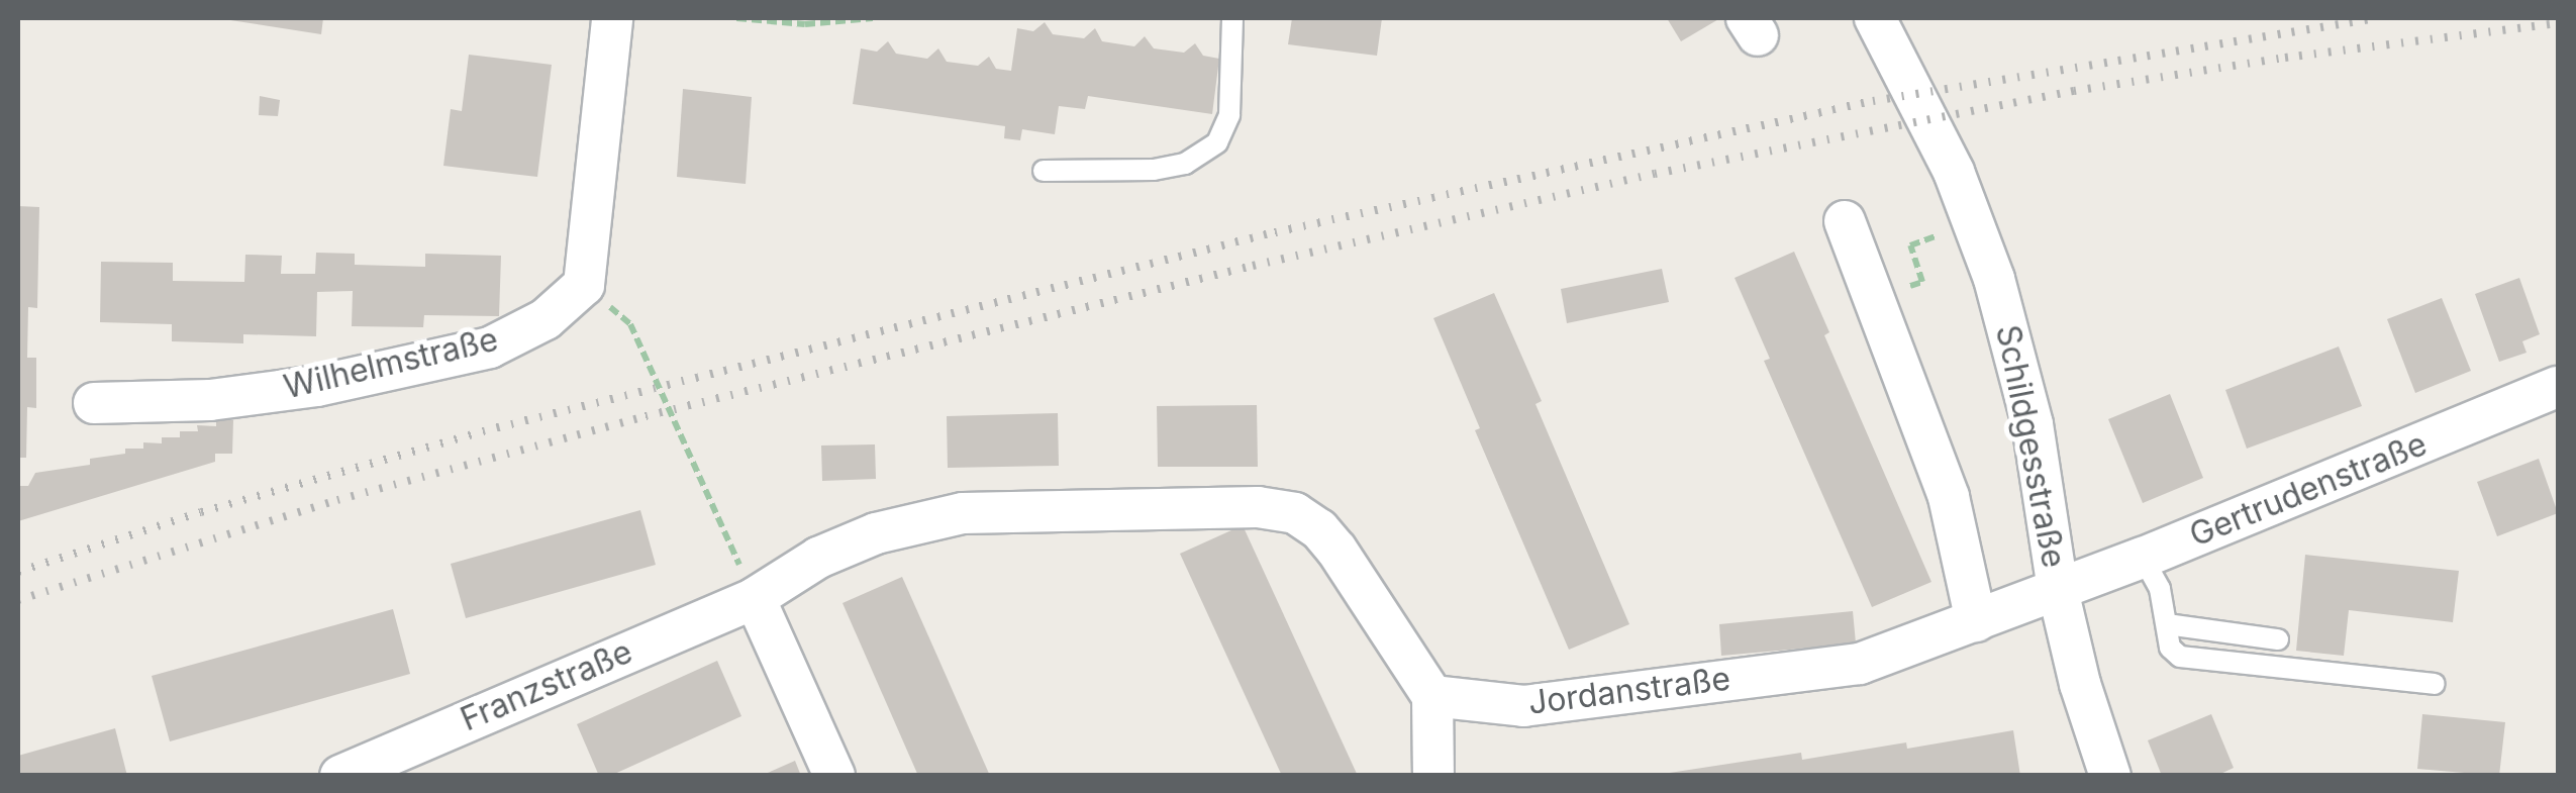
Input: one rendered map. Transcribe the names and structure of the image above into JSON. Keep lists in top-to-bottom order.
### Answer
{
  "streets": {
    "street": [
      "Wilhelmstraße",
      "Schildgesstraße",
      "Gertrudenstraße",
      "Franzstraße",
      "Jordanstraße"
    ]
  },
  "crossings": [
    ["Schildgesstraße", "Gertrudenstraße"],
    ["Schildgesstraße", "Jordanstraße"],
    ["Gertrudenstraße", "Jordanstraße"]
  ]
}
